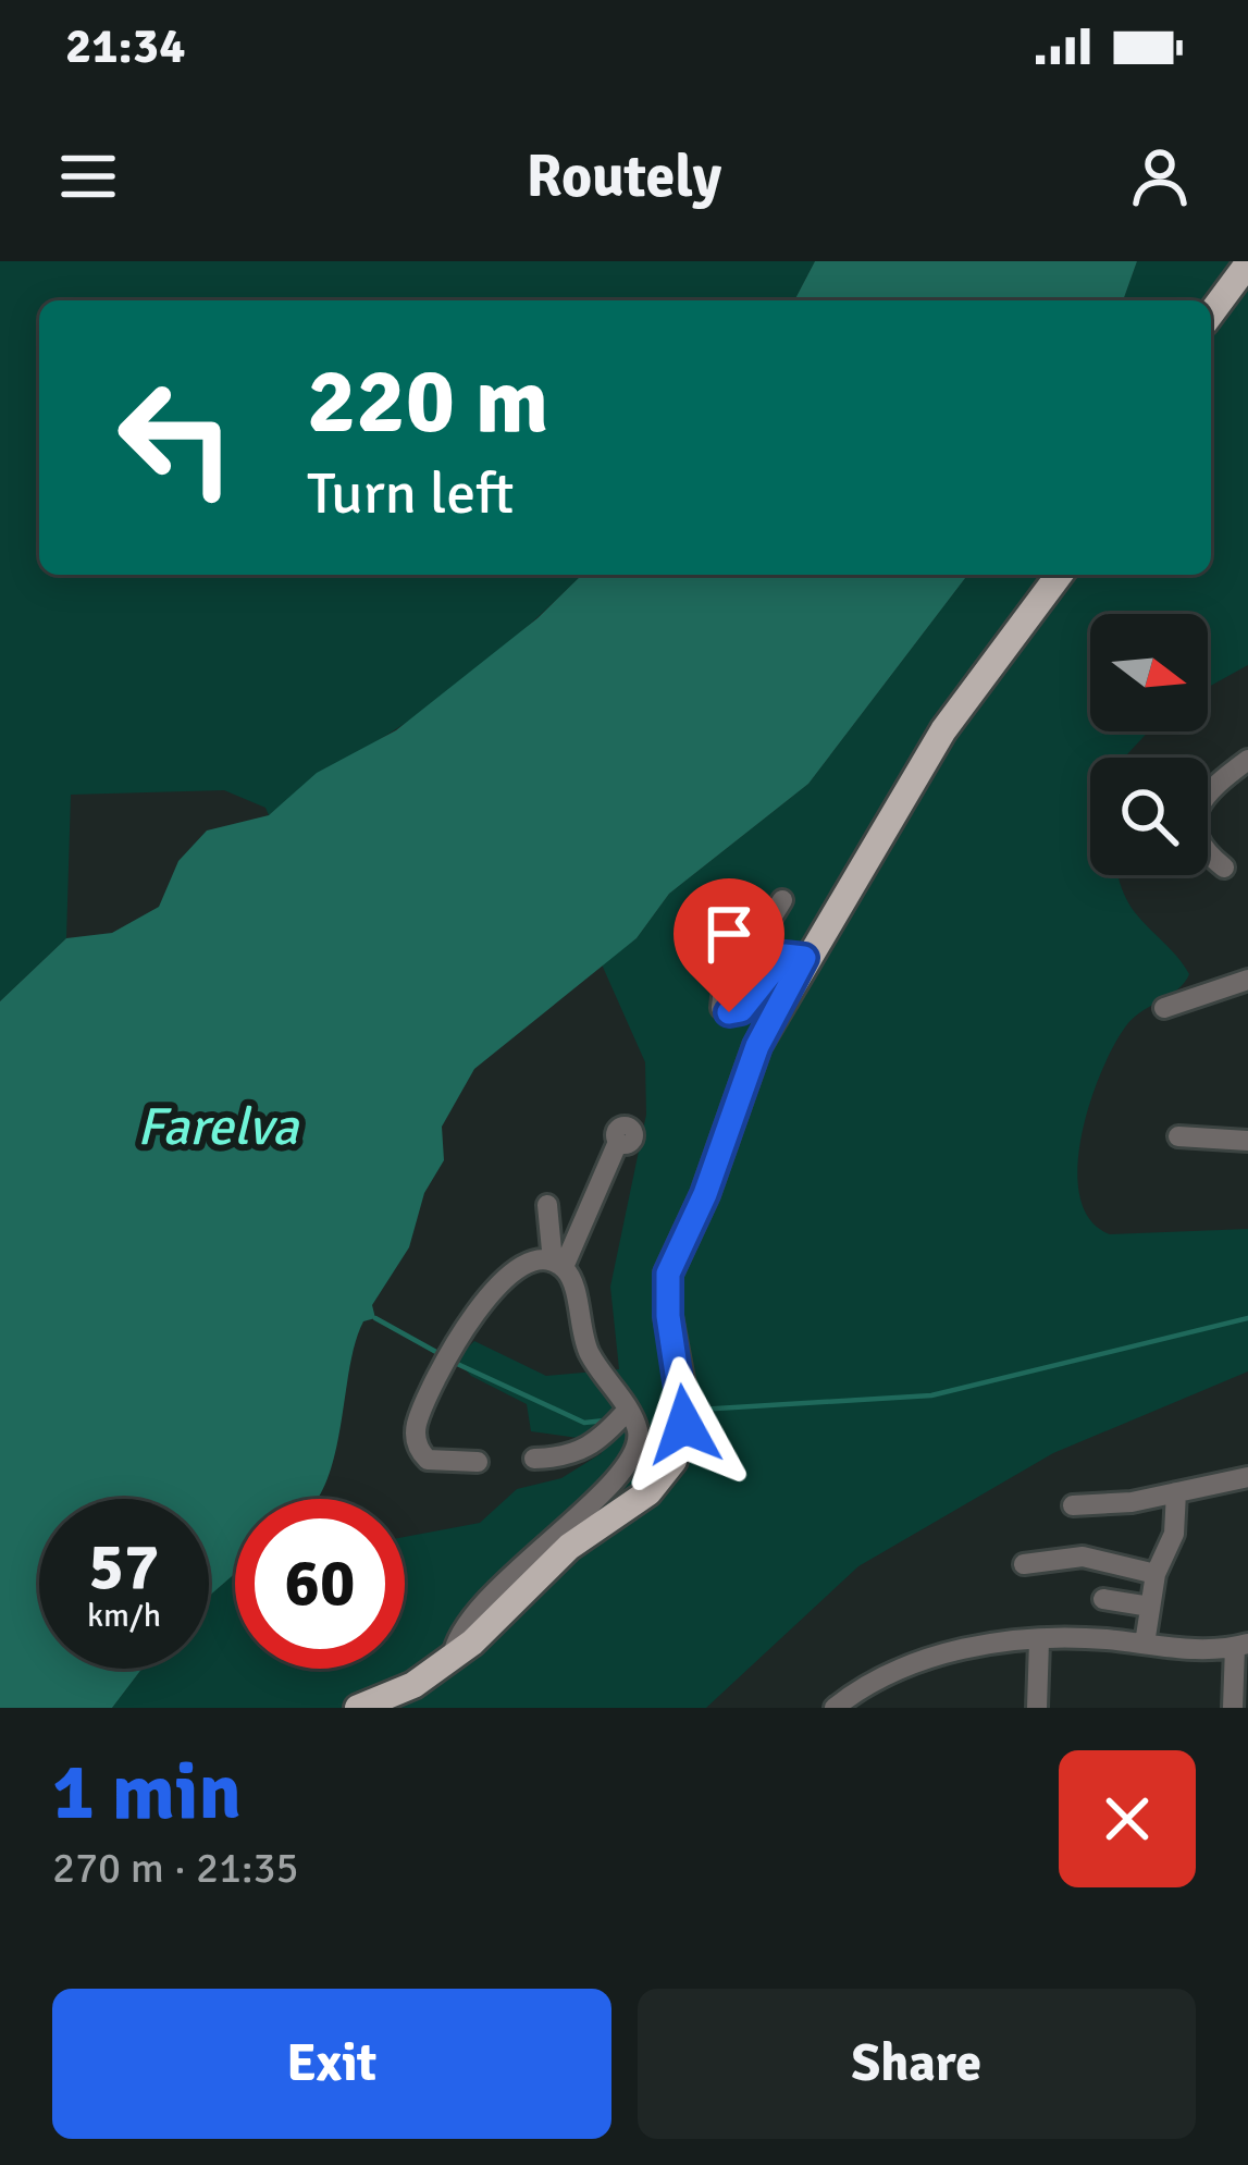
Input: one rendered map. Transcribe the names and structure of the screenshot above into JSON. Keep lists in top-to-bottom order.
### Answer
{
  "water": ["Farelva"],
  "north": "right",
  "page": {
    "status": "21:34",
    "header": "Routely",
    "turn": ["220 m", "Turn left"],
    "speed": "57 km/h",
    "limit": "60",
    "heading": ["1 min", "270 m · 21:35"],
    "buttons": ["Exit", "Share"]
  }
}
